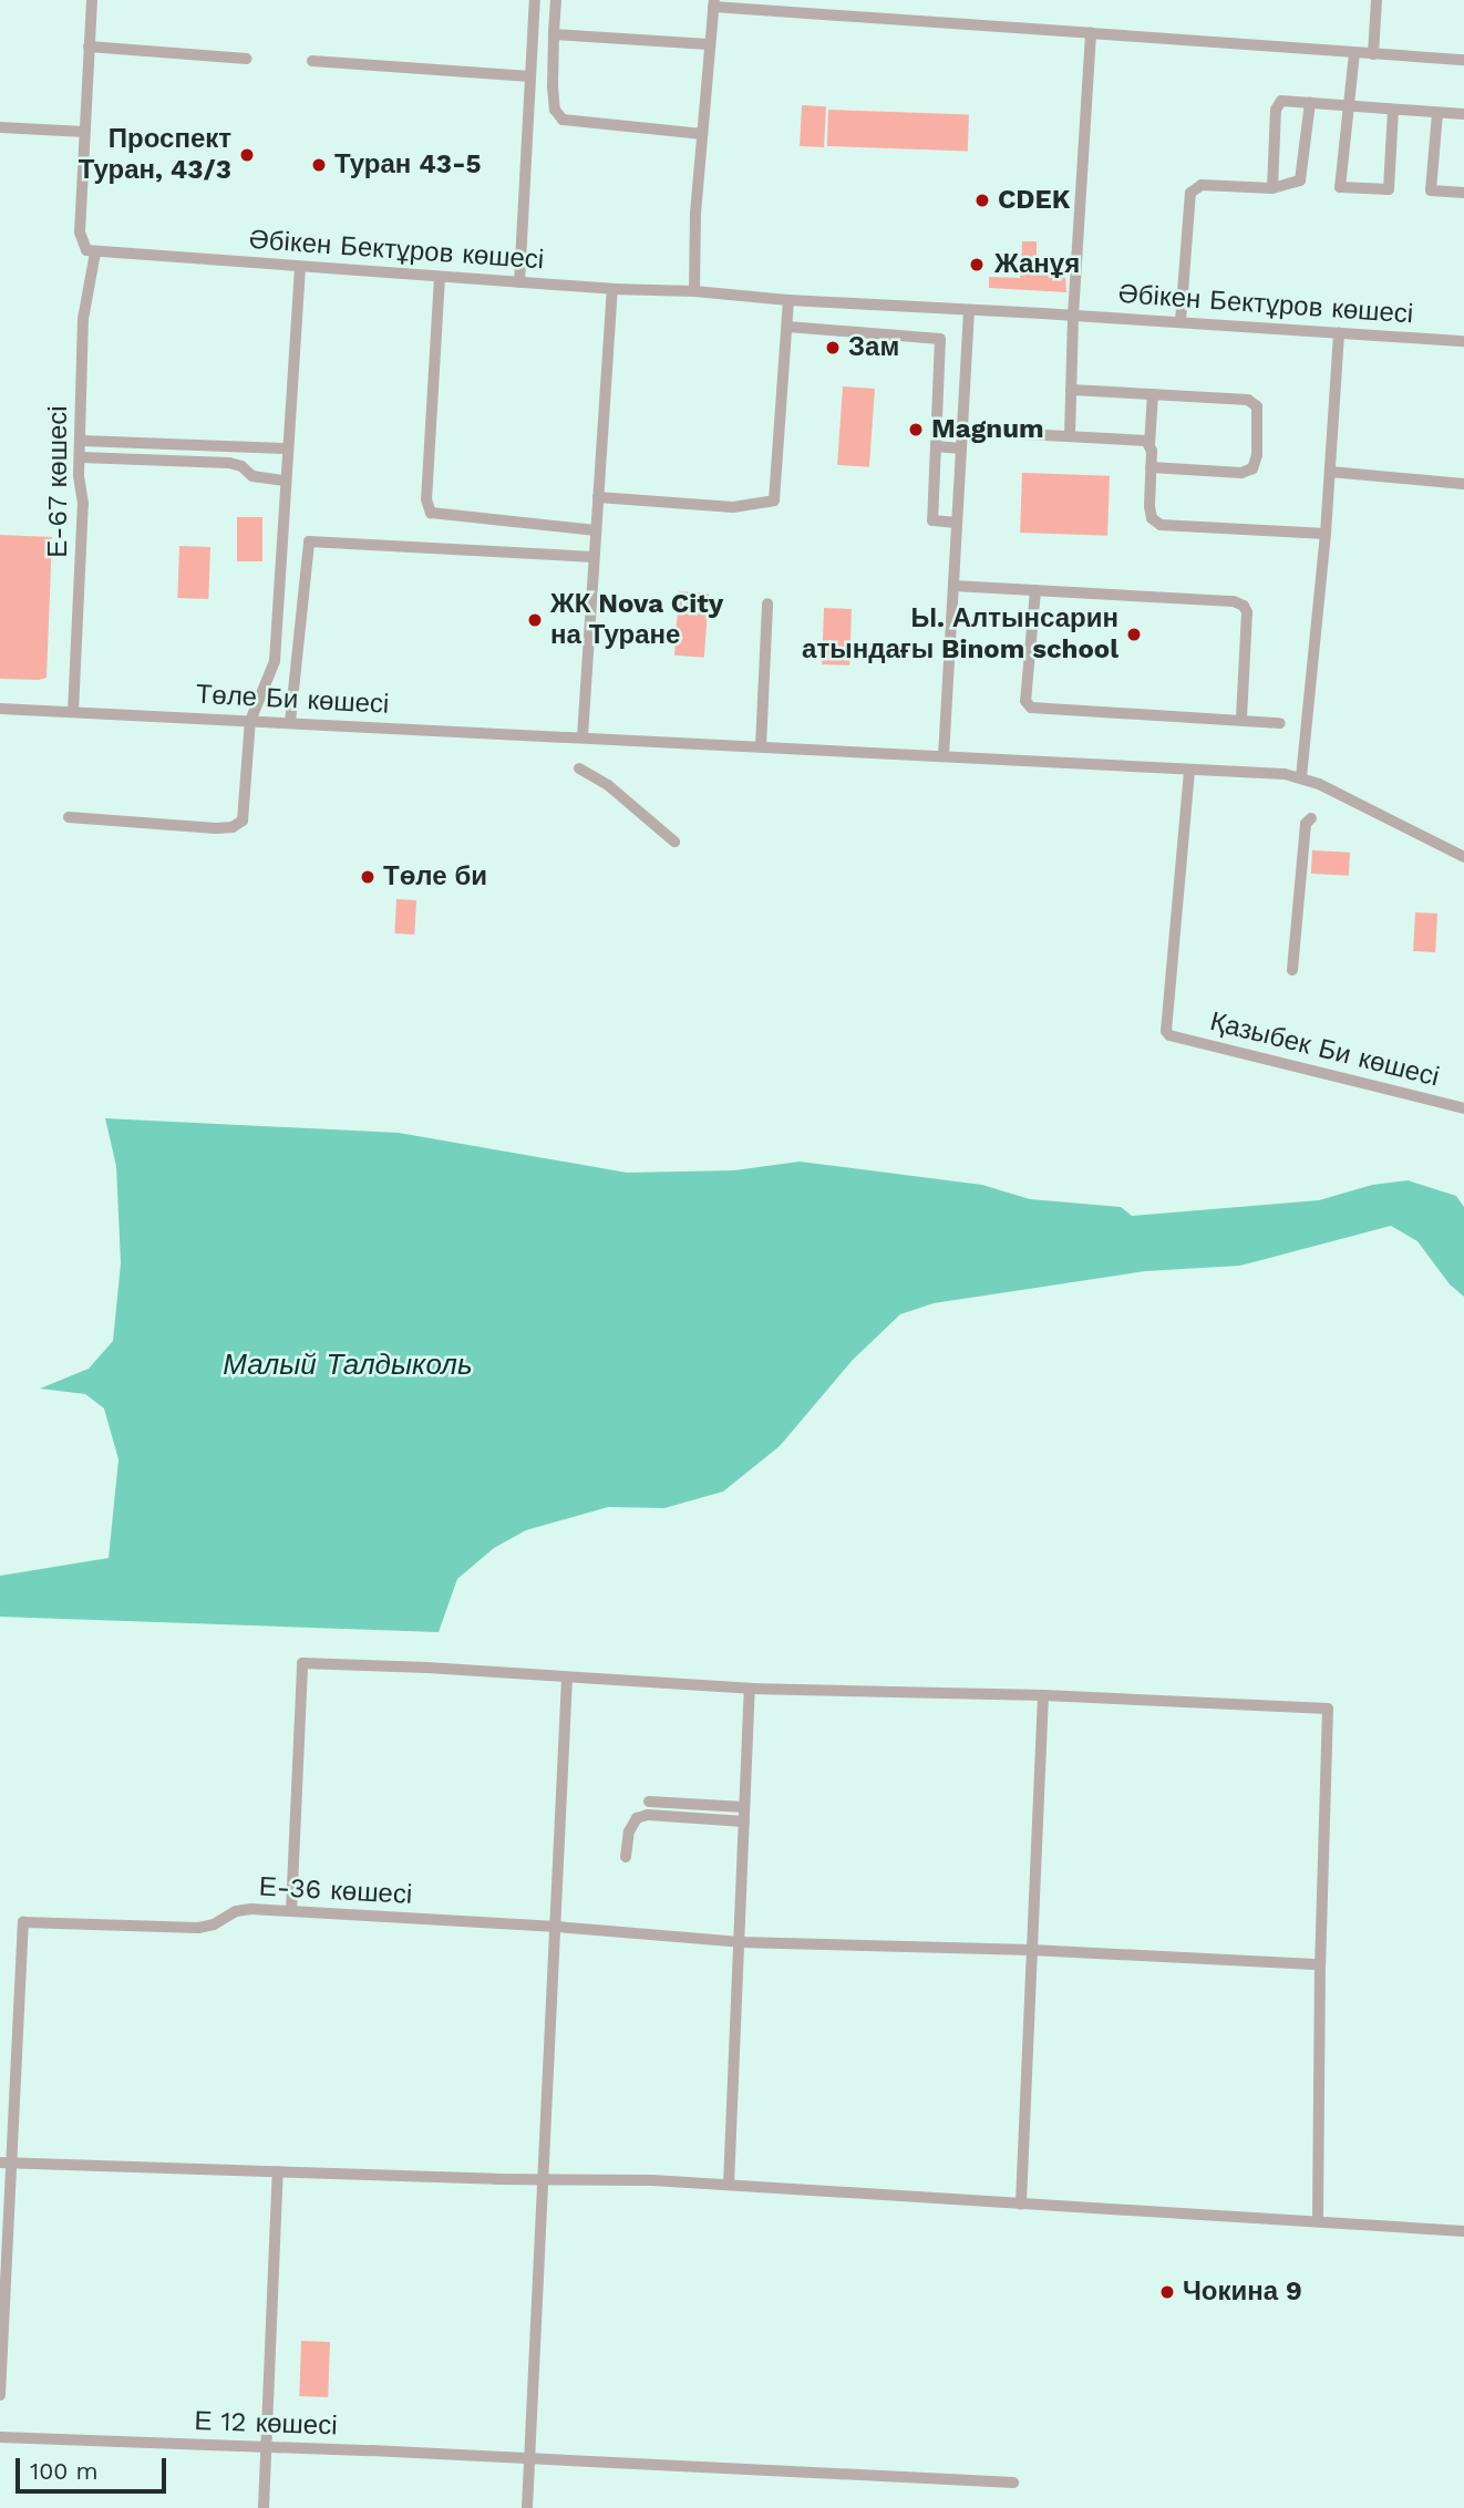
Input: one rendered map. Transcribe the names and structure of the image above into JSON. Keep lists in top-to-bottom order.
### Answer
{
  "streets": {
    "street": [
      "Әбікен Бектұров көшесі",
      "Е-67 көшесі",
      "Төле Би көшесі",
      "Қазыбек Би көшесі",
      "Е-36 көшесі",
      "Е 12 көшесі"
    ]
  },
  "crossings": [
    ["Әбікен Бектұров көшесі", "Е-67 көшесі"],
    ["Е-67 көшесі", "Төле Би көшесі"],
    ["Төле Би көшесі", "Қазыбек Би көшесі"]
  ],
  "water": ["Малый Талдыколь"],
  "places": [
    "Проспект Туран, 43/3",
    "Туран 43-5",
    "CDEK",
    "Жанұя",
    "Зам",
    "Magnum",
    "ЖК Nova City на Туране",
    "Ы. Алтынсарин атындағы Binom school",
    "Төле би",
    "Чокина 9"
  ],
  "scale_bar": "100 m"
}
